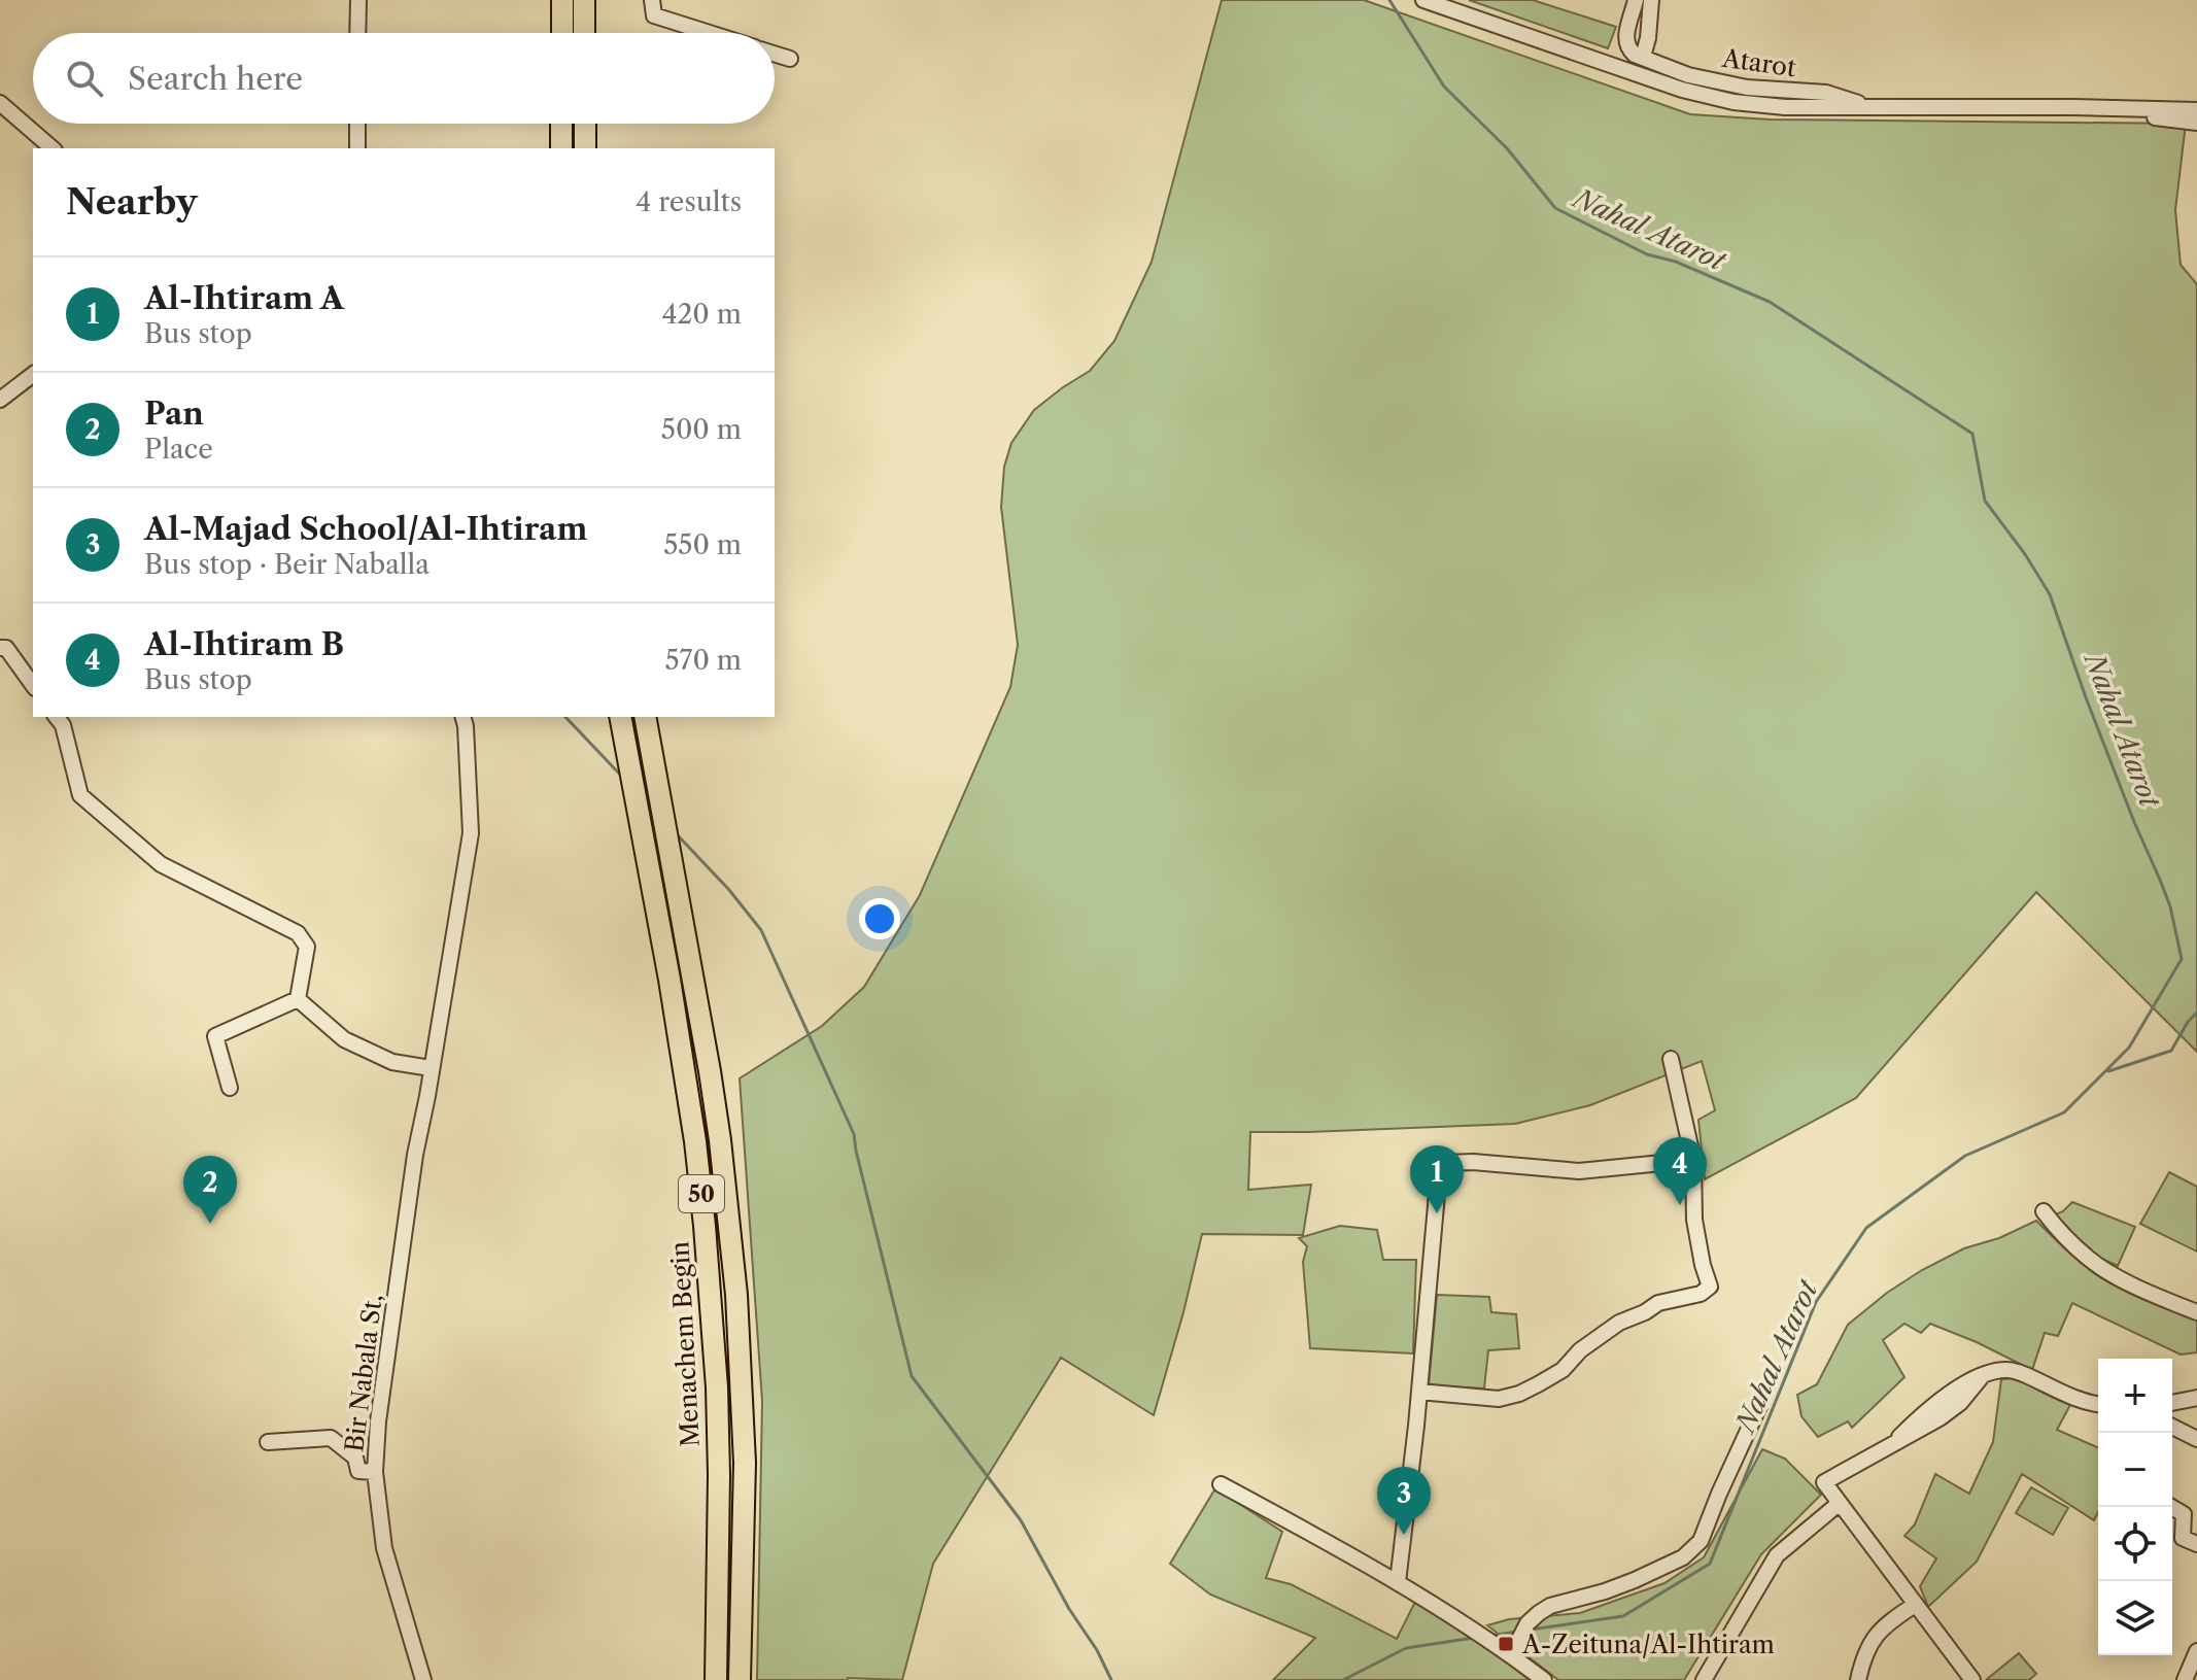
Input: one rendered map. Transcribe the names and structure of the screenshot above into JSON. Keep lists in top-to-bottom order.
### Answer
{
  "streets": {
    "highway": ["50", "Menachem Begin"],
    "street": ["Atarot", "Bir Nabala St,"]
  },
  "water": ["Nahal Atarot"],
  "places": {
    "transit": ["A-Zeituna/Al-Ihtiram"]
  },
  "page": {
    "search": "Search here",
    "heading": ["Nearby", "4 results"],
    "list": [
      {
        "mark": "1",
        "name": "Al-Ihtiram A",
        "note": "Bus stop",
        "value": "420 m"
      },
      {
        "mark": "2",
        "name": "Pan",
        "note": "Place",
        "value": "500 m"
      },
      {
        "mark": "3",
        "name": "Al-Majad School/Al-Ihtiram",
        "note": "Bus stop · Beir Naballa",
        "value": "550 m"
      },
      {
        "mark": "4",
        "name": "Al-Ihtiram B",
        "note": "Bus stop",
        "value": "570 m"
      }
    ],
    "pins": [
      "4",
      "1",
      "2",
      "3"
    ],
    "map_buttons": ["+", "−"]
  }
}
